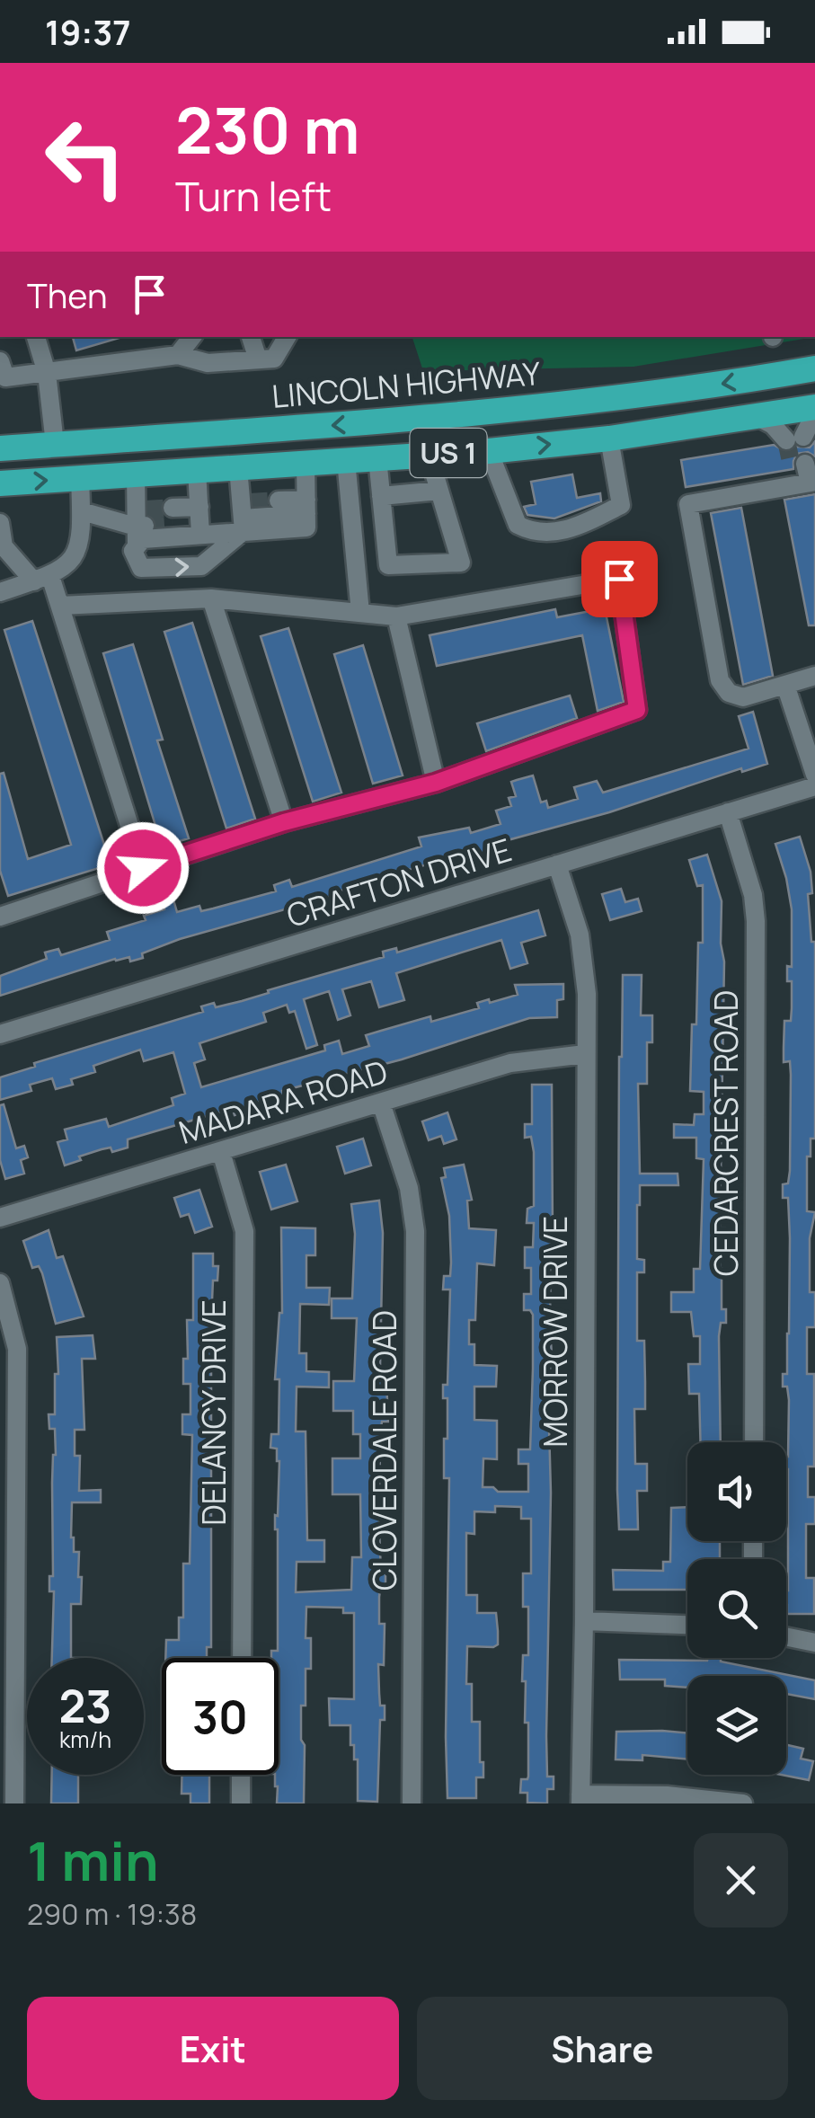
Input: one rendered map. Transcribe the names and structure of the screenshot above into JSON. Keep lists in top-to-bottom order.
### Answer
{
  "streets": {
    "highway": ["LINCOLN HIGHWAY", "US 1"],
    "street": [
      "CRAFTON DRIVE",
      "MADARA ROAD",
      "CEDARCREST ROAD",
      "MORROW DRIVE",
      "DELANCY DRIVE",
      "CLOVERDALE ROAD"
    ]
  },
  "crossings": [
    ["CRAFTON DRIVE", "CEDARCREST ROAD"],
    ["CRAFTON DRIVE", "MORROW DRIVE"],
    ["MADARA ROAD", "MORROW DRIVE"],
    ["MADARA ROAD", "DELANCY DRIVE"],
    ["MADARA ROAD", "CLOVERDALE ROAD"]
  ],
  "page": {
    "status": "19:37",
    "turn": ["230 m", "Turn left"],
    "then": "Then",
    "speed": "23 km/h",
    "limit": "30",
    "heading": ["1 min", "290 m · 19:38"],
    "buttons": ["Exit", "Share"]
  }
}
